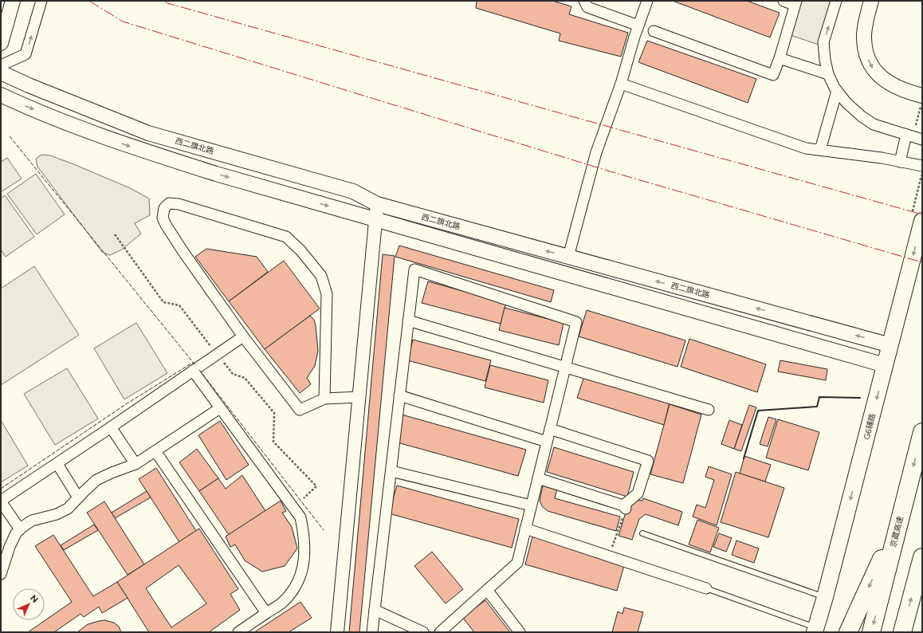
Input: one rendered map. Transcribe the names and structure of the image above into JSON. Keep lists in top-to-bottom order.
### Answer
{
  "streets": {
    "highway": ["京藏高速"],
    "main road": ["西二旗北路", "G6辅路"]
  },
  "crossings": [
    ["西二旗北路", "G6辅路"]
  ],
  "one_way": ["G6辅路"],
  "north": "top right"
}
